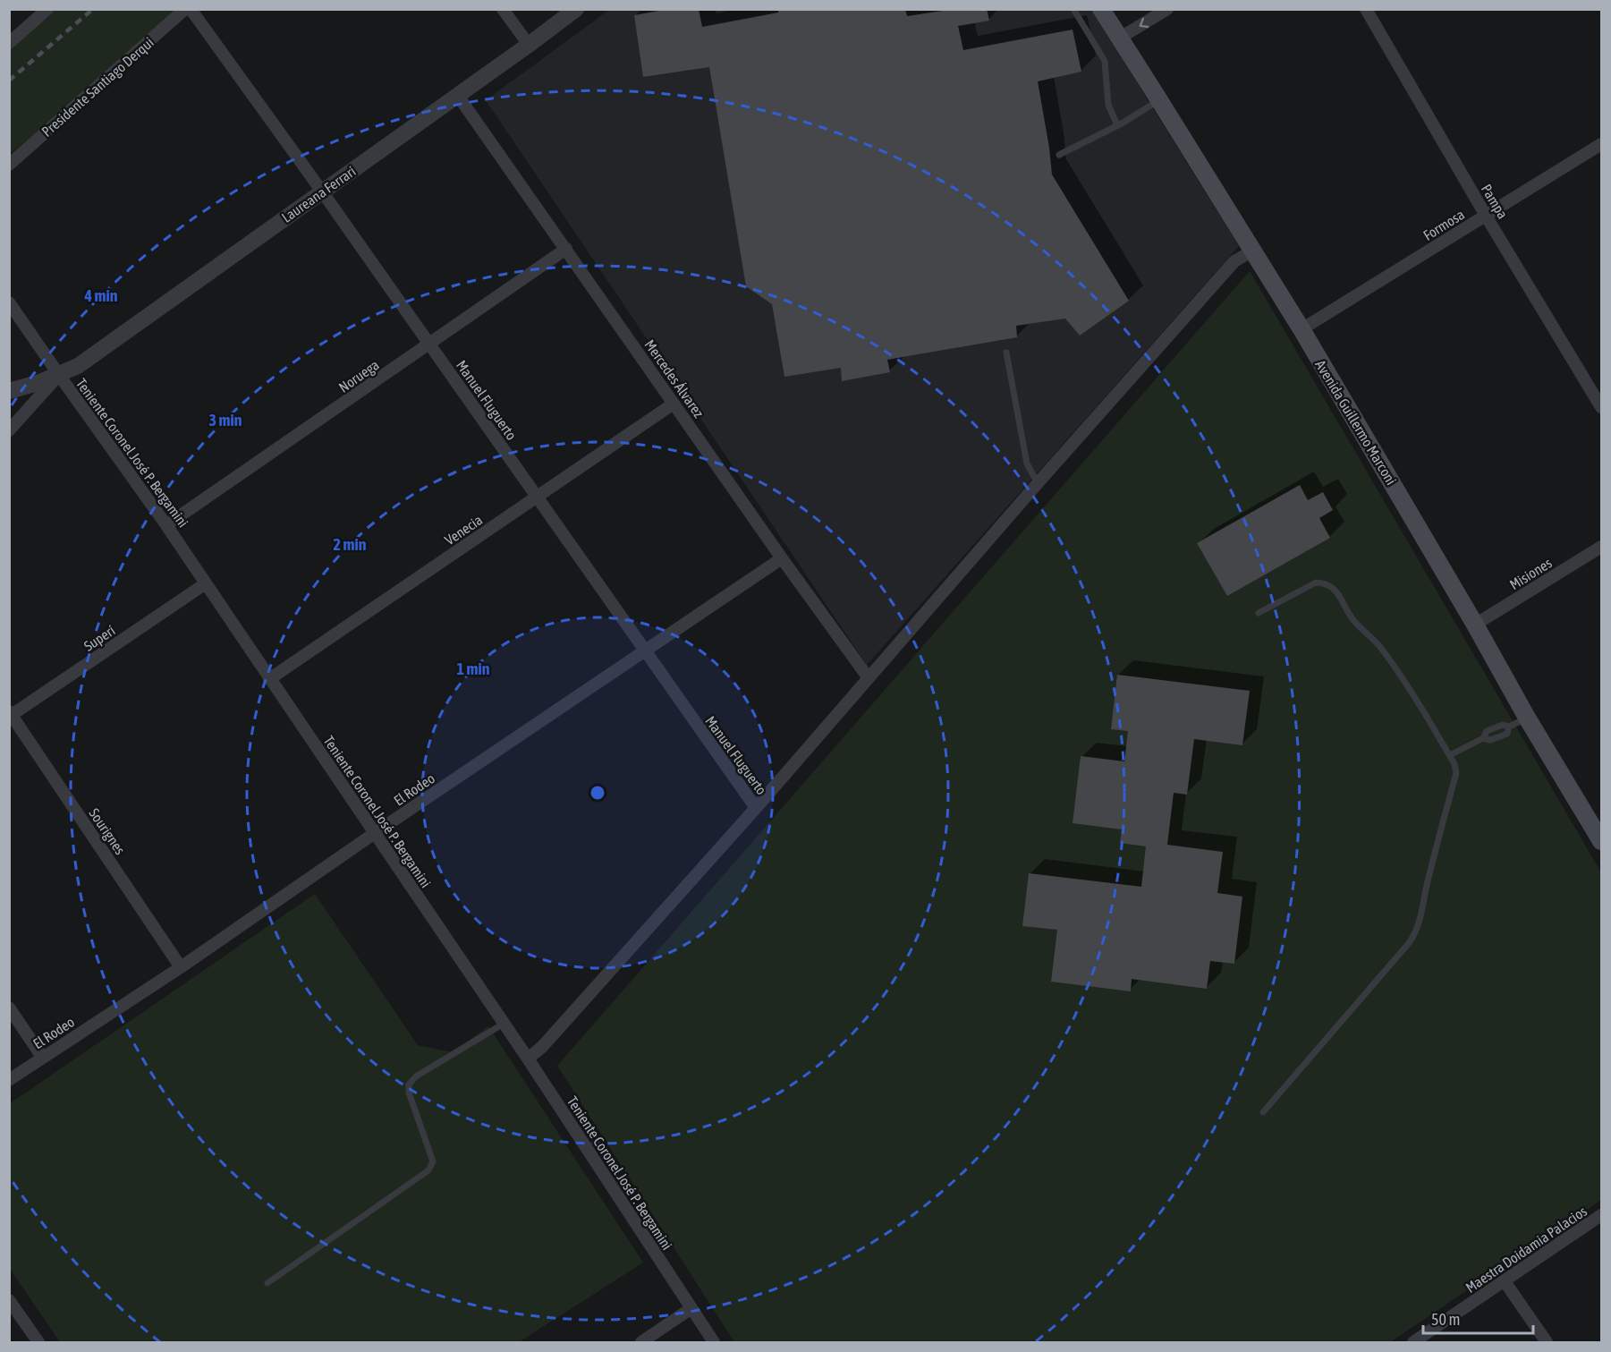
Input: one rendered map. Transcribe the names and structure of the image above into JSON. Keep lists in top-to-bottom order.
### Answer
{
  "streets": {
    "main road": ["Avenida Guillermo Marconi"],
    "street": [
      "Presidente Santiago Derqui",
      "Laureana Ferrari",
      "Pampa",
      "Formosa",
      "Noruega",
      "Mercedes Álvarez",
      "Manuel Fluguerto",
      "Teniente Coronel José P. Bergamini",
      "Venecia",
      "Misiones",
      "Superí",
      "El Rodeo",
      "Sourignes",
      "Maestra Doidamia Palacios"
    ]
  },
  "crossings": [
    ["Laureana Ferrari", "Mercedes Álvarez"],
    ["Laureana Ferrari", "Manuel Fluguerto"],
    ["Laureana Ferrari", "Teniente Coronel José P. Bergamini"],
    ["Pampa", "Formosa"],
    ["Formosa", "Avenida Guillermo Marconi"],
    ["Noruega", "Mercedes Álvarez"],
    ["Noruega", "Manuel Fluguerto"],
    ["Noruega", "Teniente Coronel José P. Bergamini"],
    ["Mercedes Álvarez", "Venecia"],
    ["Mercedes Álvarez", "El Rodeo"],
    ["Manuel Fluguerto", "Venecia"],
    ["Manuel Fluguerto", "El Rodeo"],
    ["Avenida Guillermo Marconi", "Misiones"],
    ["Teniente Coronel José P. Bergamini", "Venecia"],
    ["Teniente Coronel José P. Bergamini", "Superí"],
    ["Teniente Coronel José P. Bergamini", "El Rodeo"],
    ["Superí", "Sourignes"],
    ["El Rodeo", "Sourignes"]
  ],
  "scale_bar": "50 m",
  "rings": [
    "4 min",
    "3 min",
    "2 min",
    "1 min"
  ]
}
